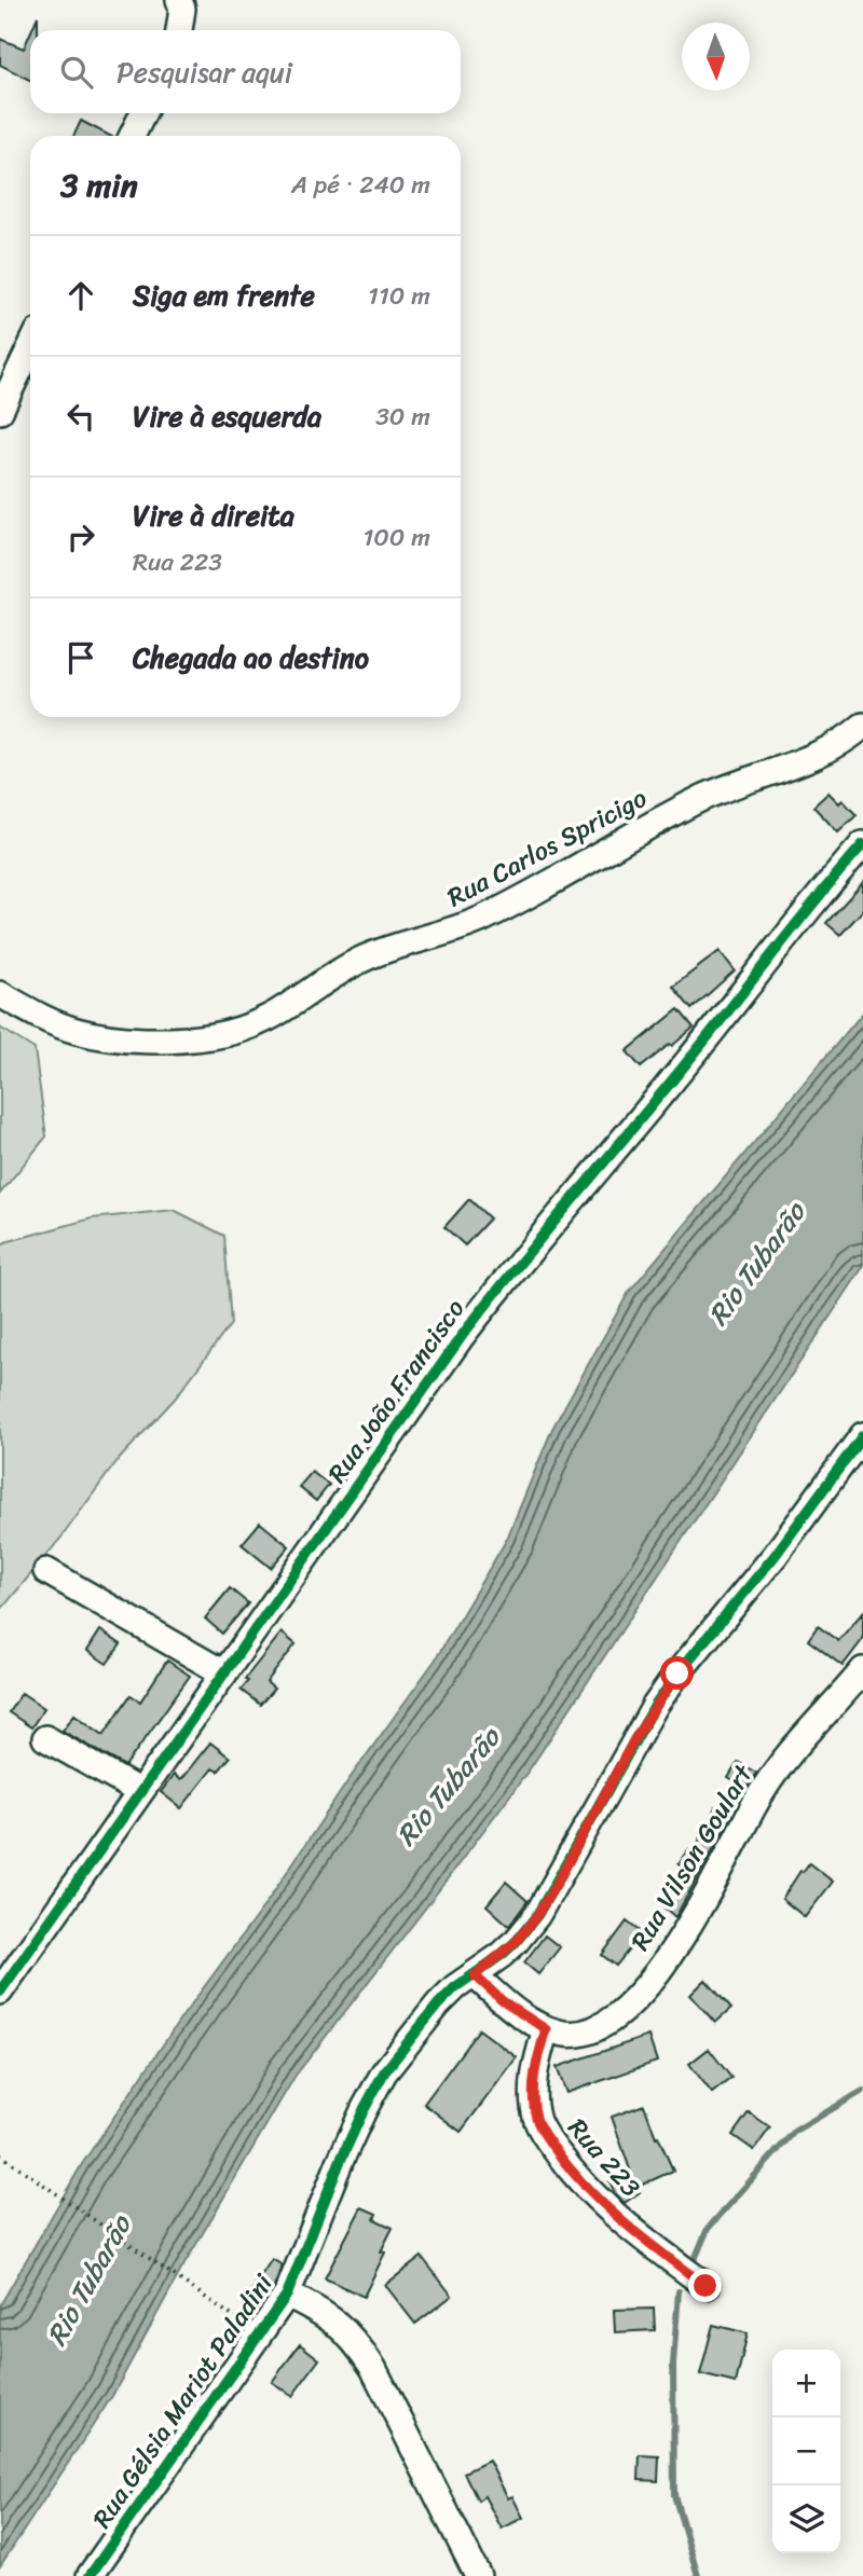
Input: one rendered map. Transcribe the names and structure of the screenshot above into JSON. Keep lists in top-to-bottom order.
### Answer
{
  "streets": {
    "street": [
      "Rua Carlos Spricigo",
      "Rua João Francisco",
      "Rua Vilson Goulart",
      "Rua 223",
      "Rua Gélsia Mariot Paladini"
    ]
  },
  "crossings": [
    ["Rua Vilson Goulart", "Rua 223"],
    ["Rua Vilson Goulart", "Rua Gélsia Mariot Paladini"]
  ],
  "water": ["Rio Tubarão"],
  "north": "bottom",
  "page": {
    "search": "Pesquisar aqui",
    "heading": ["3 min", "A pé · 240 m"],
    "list": [
      ["Siga em frente", "110 m"],
      ["Vire à esquerda", "30 m"],
      ["Vire à direita", "Rua 223", "100 m"],
      "Chegada ao destino"
    ],
    "map_buttons": ["+", "−"]
  }
}
